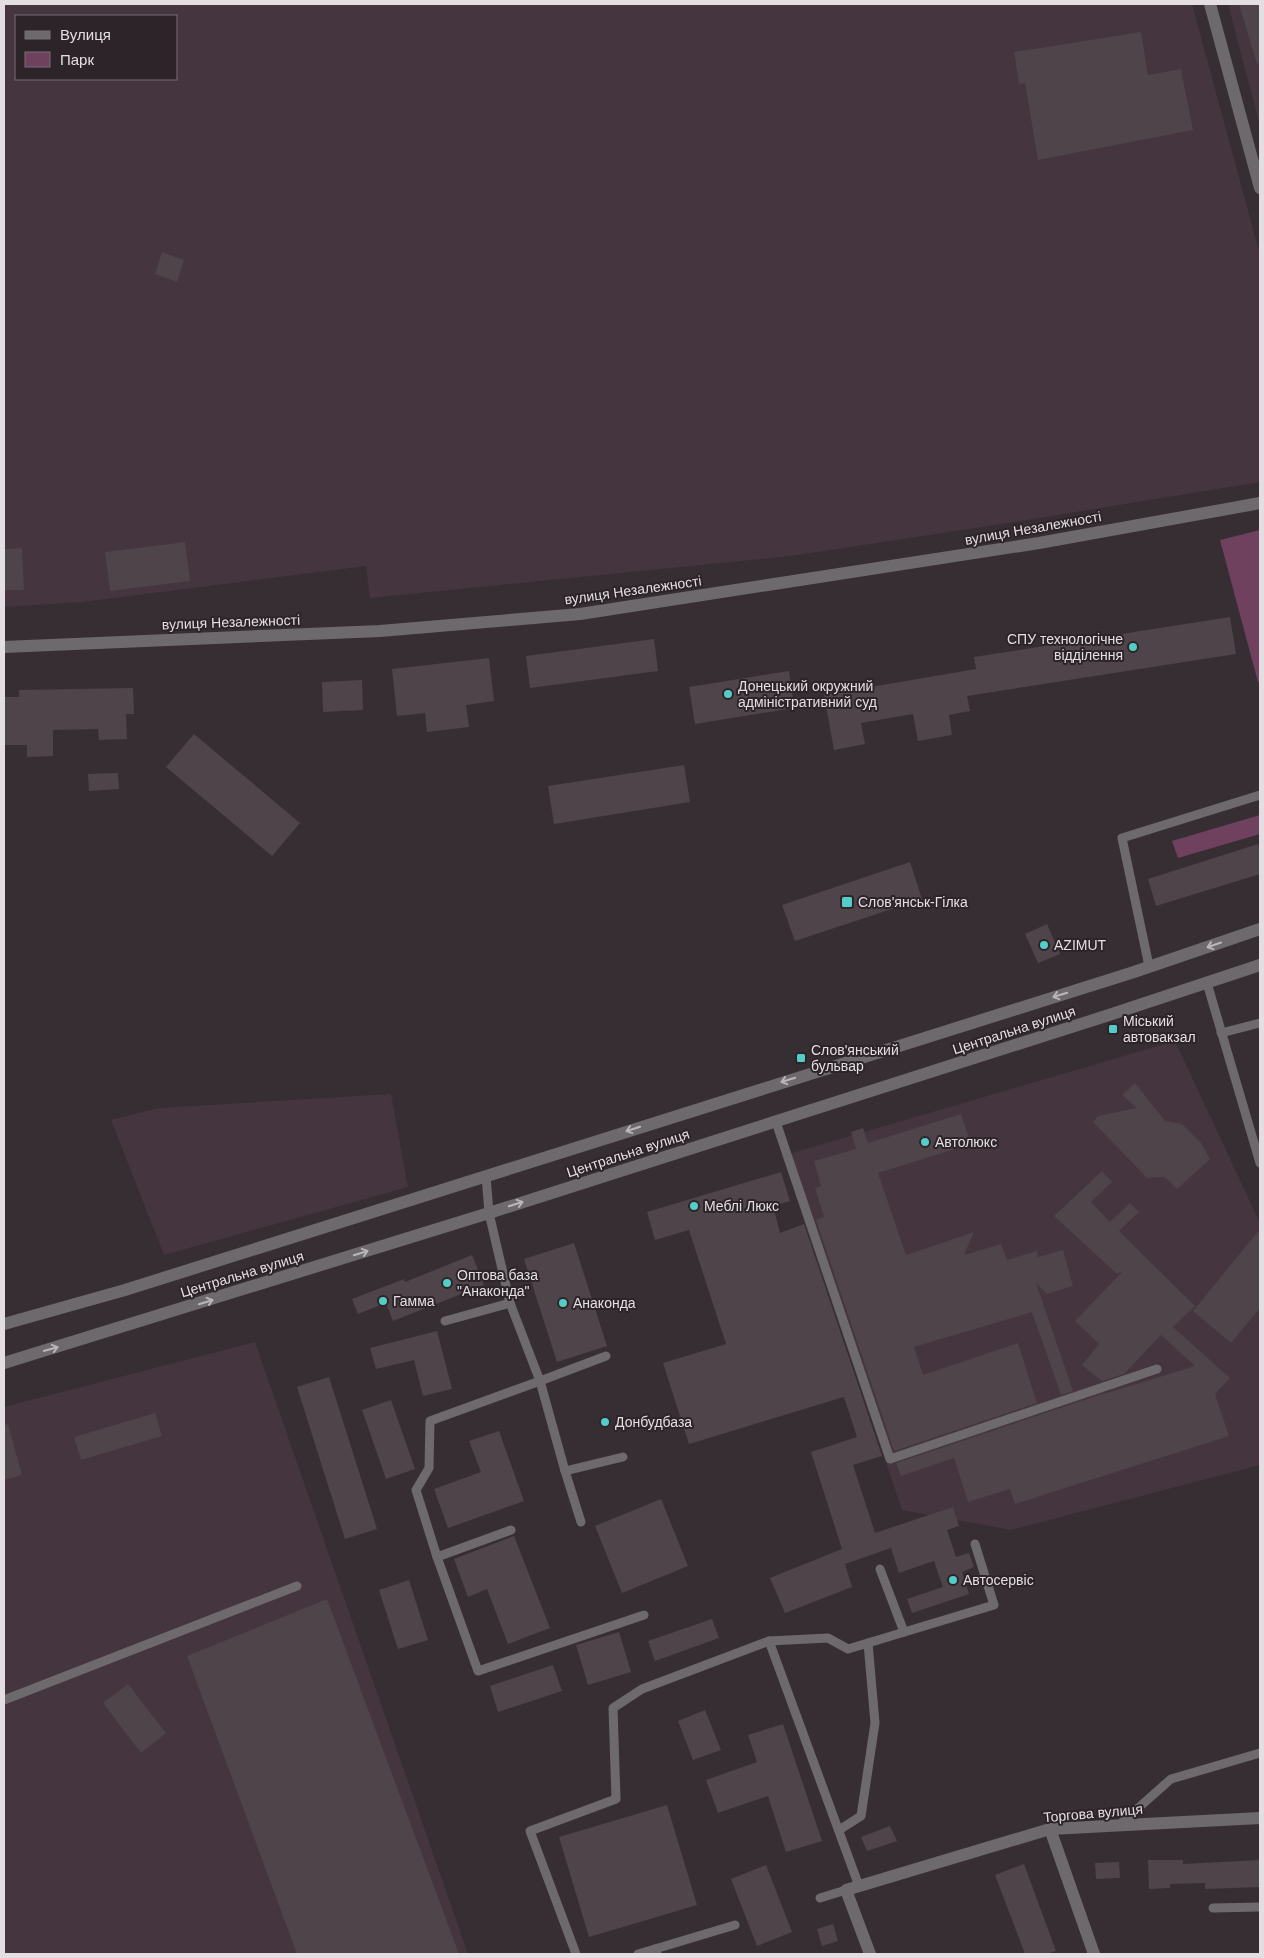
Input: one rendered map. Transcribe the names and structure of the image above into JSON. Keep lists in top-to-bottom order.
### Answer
{
  "streets": {
    "street": ["вулиця Незалежності", "Центральна вулиця", "Торгова вулиця"]
  },
  "places": {
    "other": [
      "СПУ технологічне відділення",
      "Донецький окружний адміністративний суд",
      "AZIMUT",
      "Автолюкс",
      "Меблі Люкс",
      "Оптова база \"Анаконда\"",
      "Гамма",
      "Анаконда",
      "Донбудбаза",
      "Автосервіс"
    ],
    "transit": ["Слов'янськ-Гілка", "Міський автовакзал", "Слов'янський бульвар"]
  },
  "legend": ["Вулиця", "Парк"]
}
